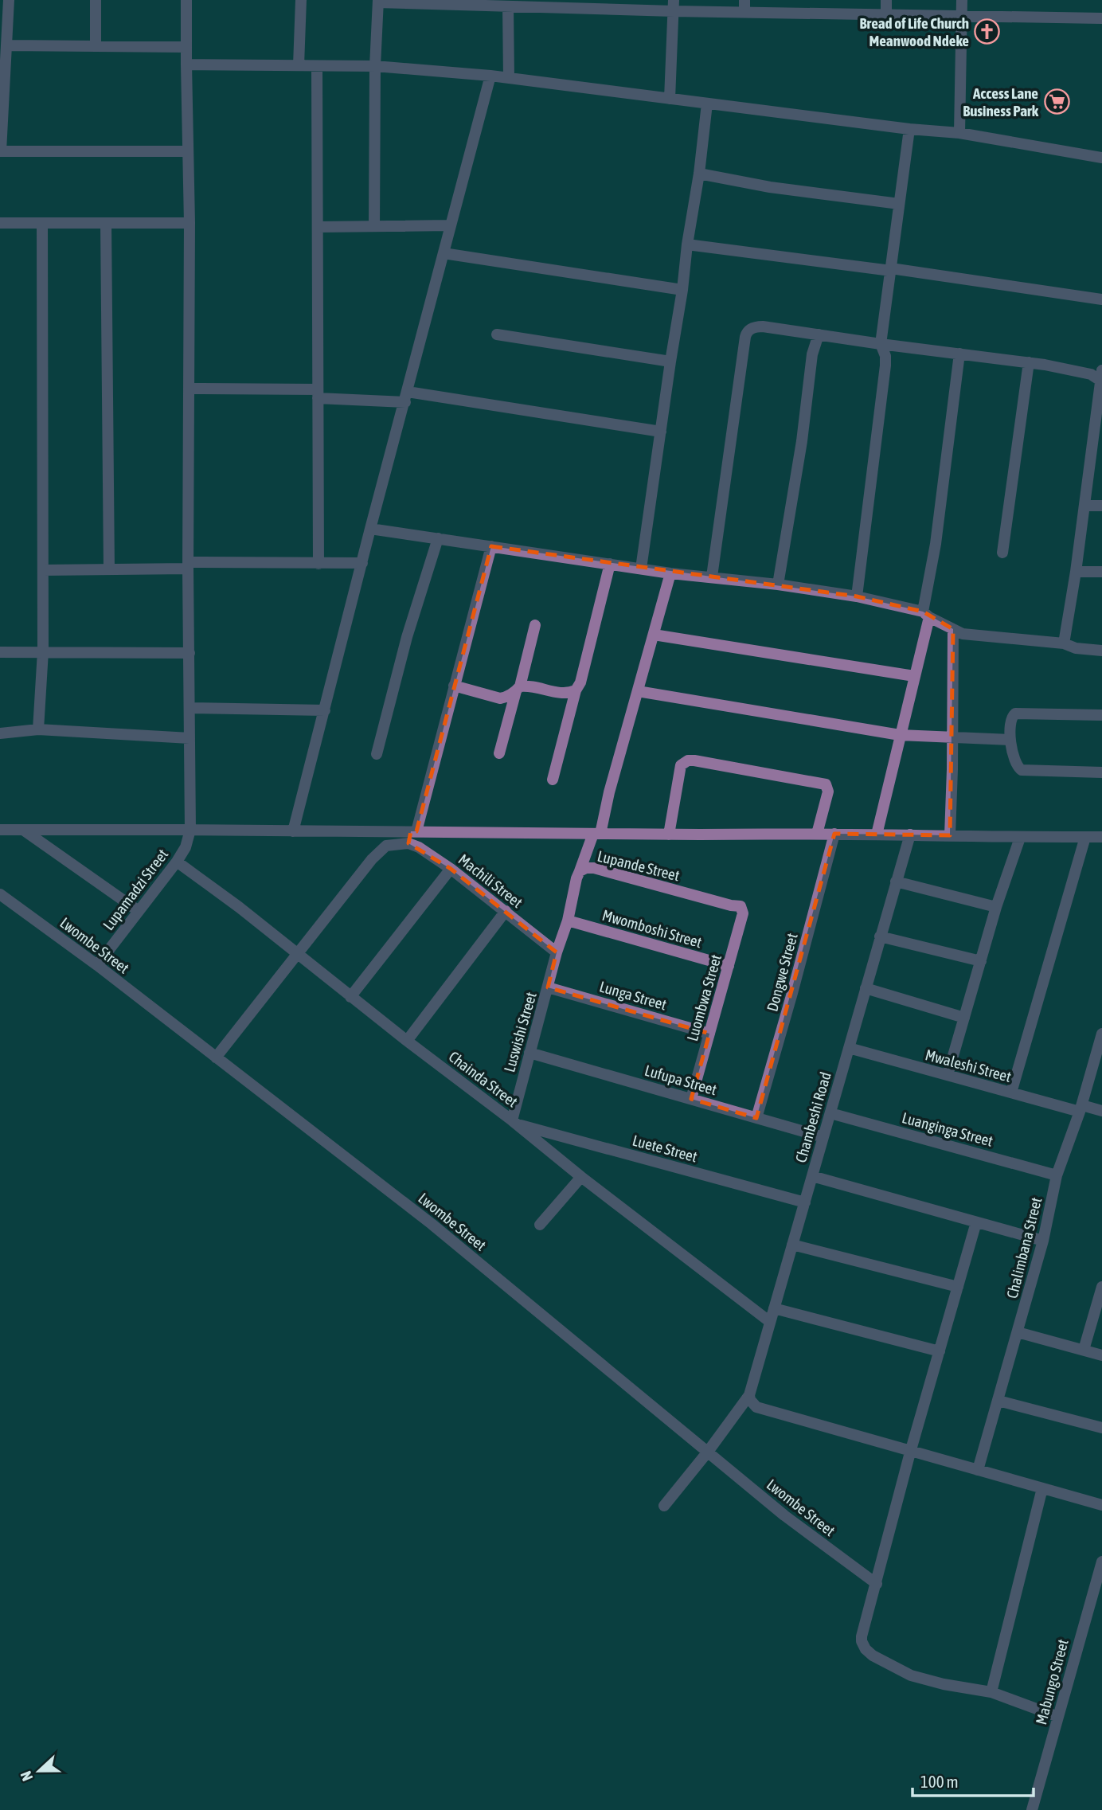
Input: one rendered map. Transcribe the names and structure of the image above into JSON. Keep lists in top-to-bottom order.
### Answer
{
  "streets": {
    "street": [
      "Lupande Street",
      "Machili Street",
      "Lupamadzi Street",
      "Mwomboshi Street",
      "Lwombe Street",
      "Dongwe Street",
      "Lunga Street",
      "Luombwa Street",
      "Luswishi Street",
      "Mwaleshi Street",
      "Chainda Street",
      "Lufupa Street",
      "Chambeshi Road",
      "Luanginga Street",
      "Luete Street",
      "Chalimbana Street",
      "Mabungo Street"
    ]
  },
  "crossings": [
    ["Lupande Street", "Machili Street"],
    ["Lupande Street", "Mwomboshi Street"],
    ["Lupande Street", "Luombwa Street"],
    ["Lupande Street", "Luswishi Street"],
    ["Machili Street", "Luswishi Street"],
    ["Lupamadzi Street", "Lwombe Street"],
    ["Lupamadzi Street", "Chainda Street"],
    ["Mwomboshi Street", "Luombwa Street"],
    ["Dongwe Street", "Lufupa Street"],
    ["Lunga Street", "Luombwa Street"],
    ["Lunga Street", "Luswishi Street"],
    ["Luombwa Street", "Lufupa Street"],
    ["Luswishi Street", "Chainda Street"],
    ["Luswishi Street", "Lufupa Street"],
    ["Luswishi Street", "Luete Street"],
    ["Mwaleshi Street", "Chambeshi Road"],
    ["Mwaleshi Street", "Chalimbana Street"],
    ["Chainda Street", "Chambeshi Road"],
    ["Chainda Street", "Luete Street"],
    ["Lufupa Street", "Chambeshi Road"],
    ["Chambeshi Road", "Luanginga Street"],
    ["Chambeshi Road", "Luete Street"],
    ["Luanginga Street", "Chalimbana Street"]
  ],
  "places": {
    "church": ["Bread of Life Church Meanwood Ndeke"],
    "supermarket": ["Access Lane Business Park"]
  },
  "scale_bar": "100 m",
  "north": "left"
}
